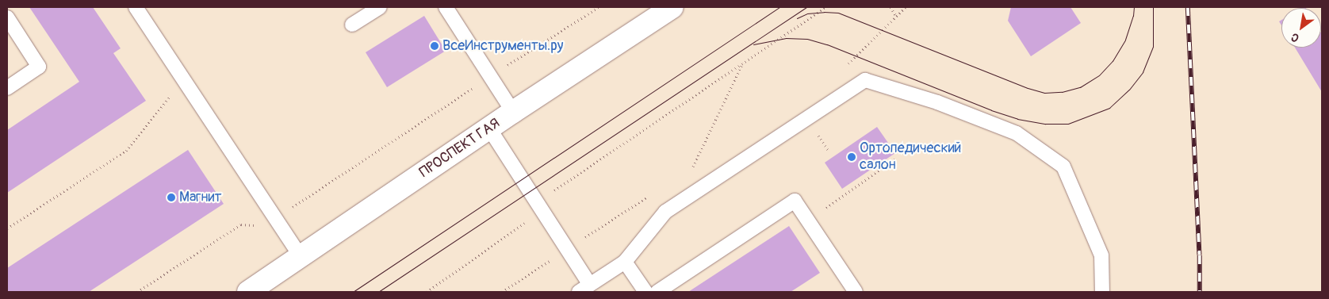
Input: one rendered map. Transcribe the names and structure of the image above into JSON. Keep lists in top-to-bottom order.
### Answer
{
  "streets": {
    "main road": ["ПРОСПЕКТ ГАЯ"]
  },
  "places": ["ВсеИнструменты.ру", "Ортопедический салон", "Магнит"],
  "north": "bottom left"
}
